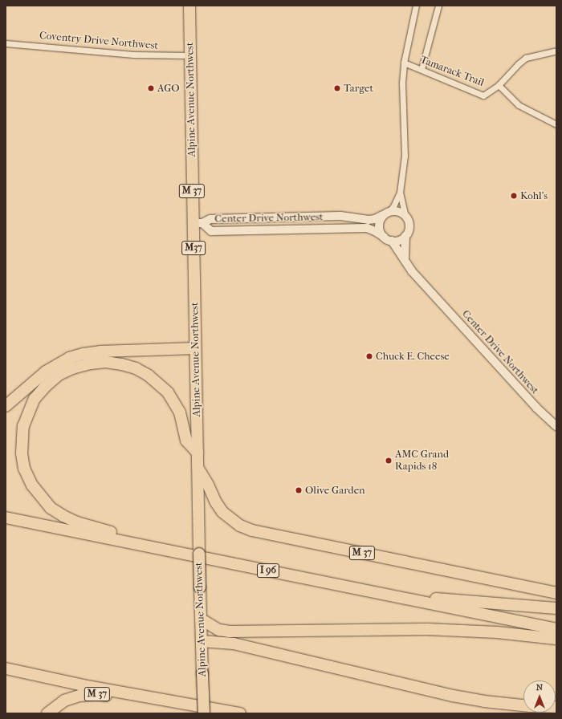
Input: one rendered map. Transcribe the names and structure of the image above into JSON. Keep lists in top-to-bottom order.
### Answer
{
  "streets": {
    "highway": [
      "Alpine Avenue Northwest",
      "M 37",
      "M37",
      "I 96"
    ],
    "street": ["Coventry Drive Northwest", "Tamarack Trail", "Center Drive Northwest"]
  },
  "crossings": [
    ["Coventry Drive Northwest", "Alpine Avenue Northwest"],
    ["Alpine Avenue Northwest", "M 37"],
    ["Alpine Avenue Northwest", "Center Drive Northwest"]
  ],
  "places": [
    "AGO",
    "Target",
    "Kohl's",
    "Chuck E. Cheese",
    "AMC Grand Rapids 18",
    "Olive Garden"
  ],
  "north": "top"
}
